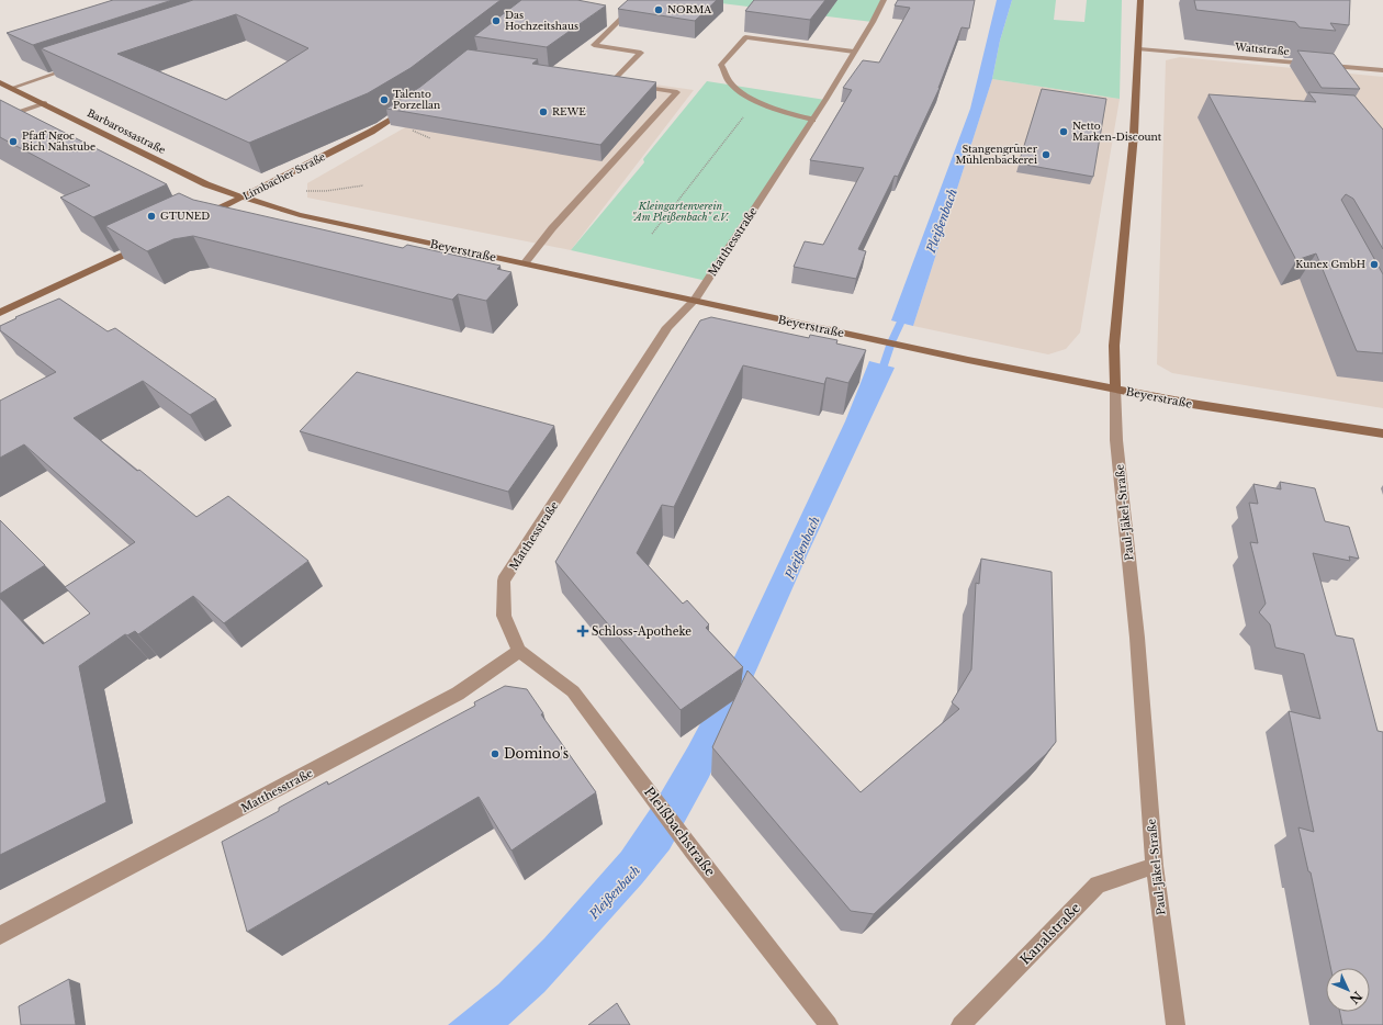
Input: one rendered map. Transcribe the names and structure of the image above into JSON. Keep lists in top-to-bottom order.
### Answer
{
  "streets": {
    "street": [
      "Wattstraße",
      "Barbarossastraße",
      "Limbacher Straße",
      "Matthesstraße",
      "Beyerstraße",
      "Paul-Jäkel-Straße",
      "Pleißbachstraße",
      "Kanalstraße"
    ]
  },
  "crossings": [
    ["Wattstraße", "Paul-Jäkel-Straße"],
    ["Barbarossastraße", "Limbacher Straße"],
    ["Barbarossastraße", "Beyerstraße"],
    ["Limbacher Straße", "Beyerstraße"],
    ["Matthesstraße", "Beyerstraße"],
    ["Matthesstraße", "Pleißbachstraße"],
    ["Beyerstraße", "Paul-Jäkel-Straße"],
    ["Paul-Jäkel-Straße", "Kanalstraße"]
  ],
  "water": ["Pleißenbach"],
  "parks": ["Kleingartenverein \"Am Pleißenbach\" e.V."],
  "places": {
    "other": [
      "NORMA",
      "Das Hochzeitshaus",
      "Talento Porzellan",
      "REWE",
      "Netto Marken-Discount",
      "Pfaff Ngoc Bich Nähstube",
      "Stangengrüner Mühlenbäckerei",
      "GTUNED",
      "Kunex GmbH",
      "Domino's"
    ],
    "health": ["Schloss-Apotheke"]
  },
  "north": "bottom right"
}
